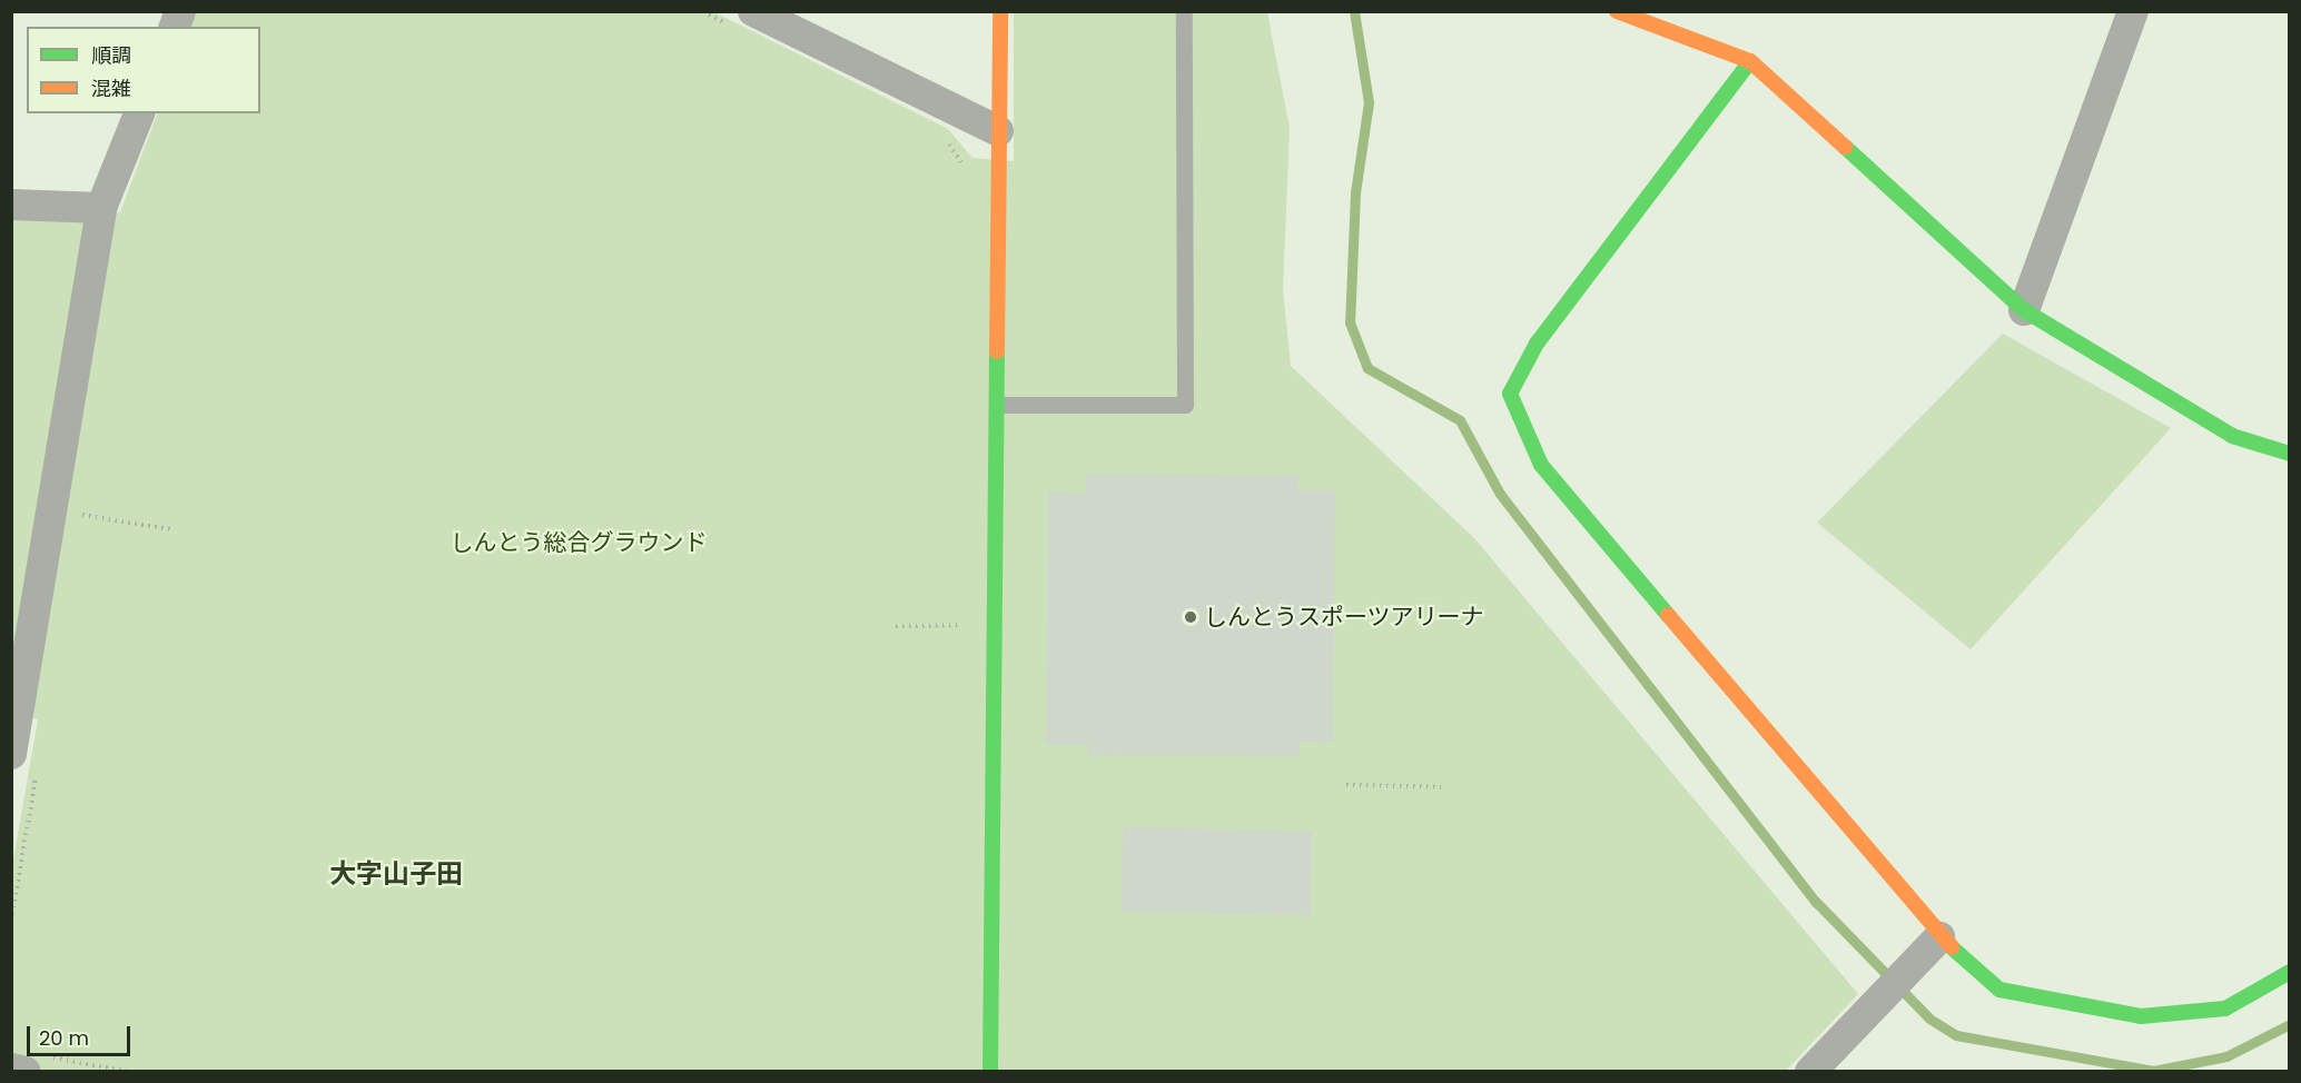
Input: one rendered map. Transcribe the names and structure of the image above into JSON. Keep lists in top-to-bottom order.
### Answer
{
  "districts": ["大字山子田"],
  "parks": ["しんとう総合グラウンド"],
  "places": ["しんとうスポーツアリーナ"],
  "legend": ["順調", "混雑"],
  "scale_bar": "20 m"
}
